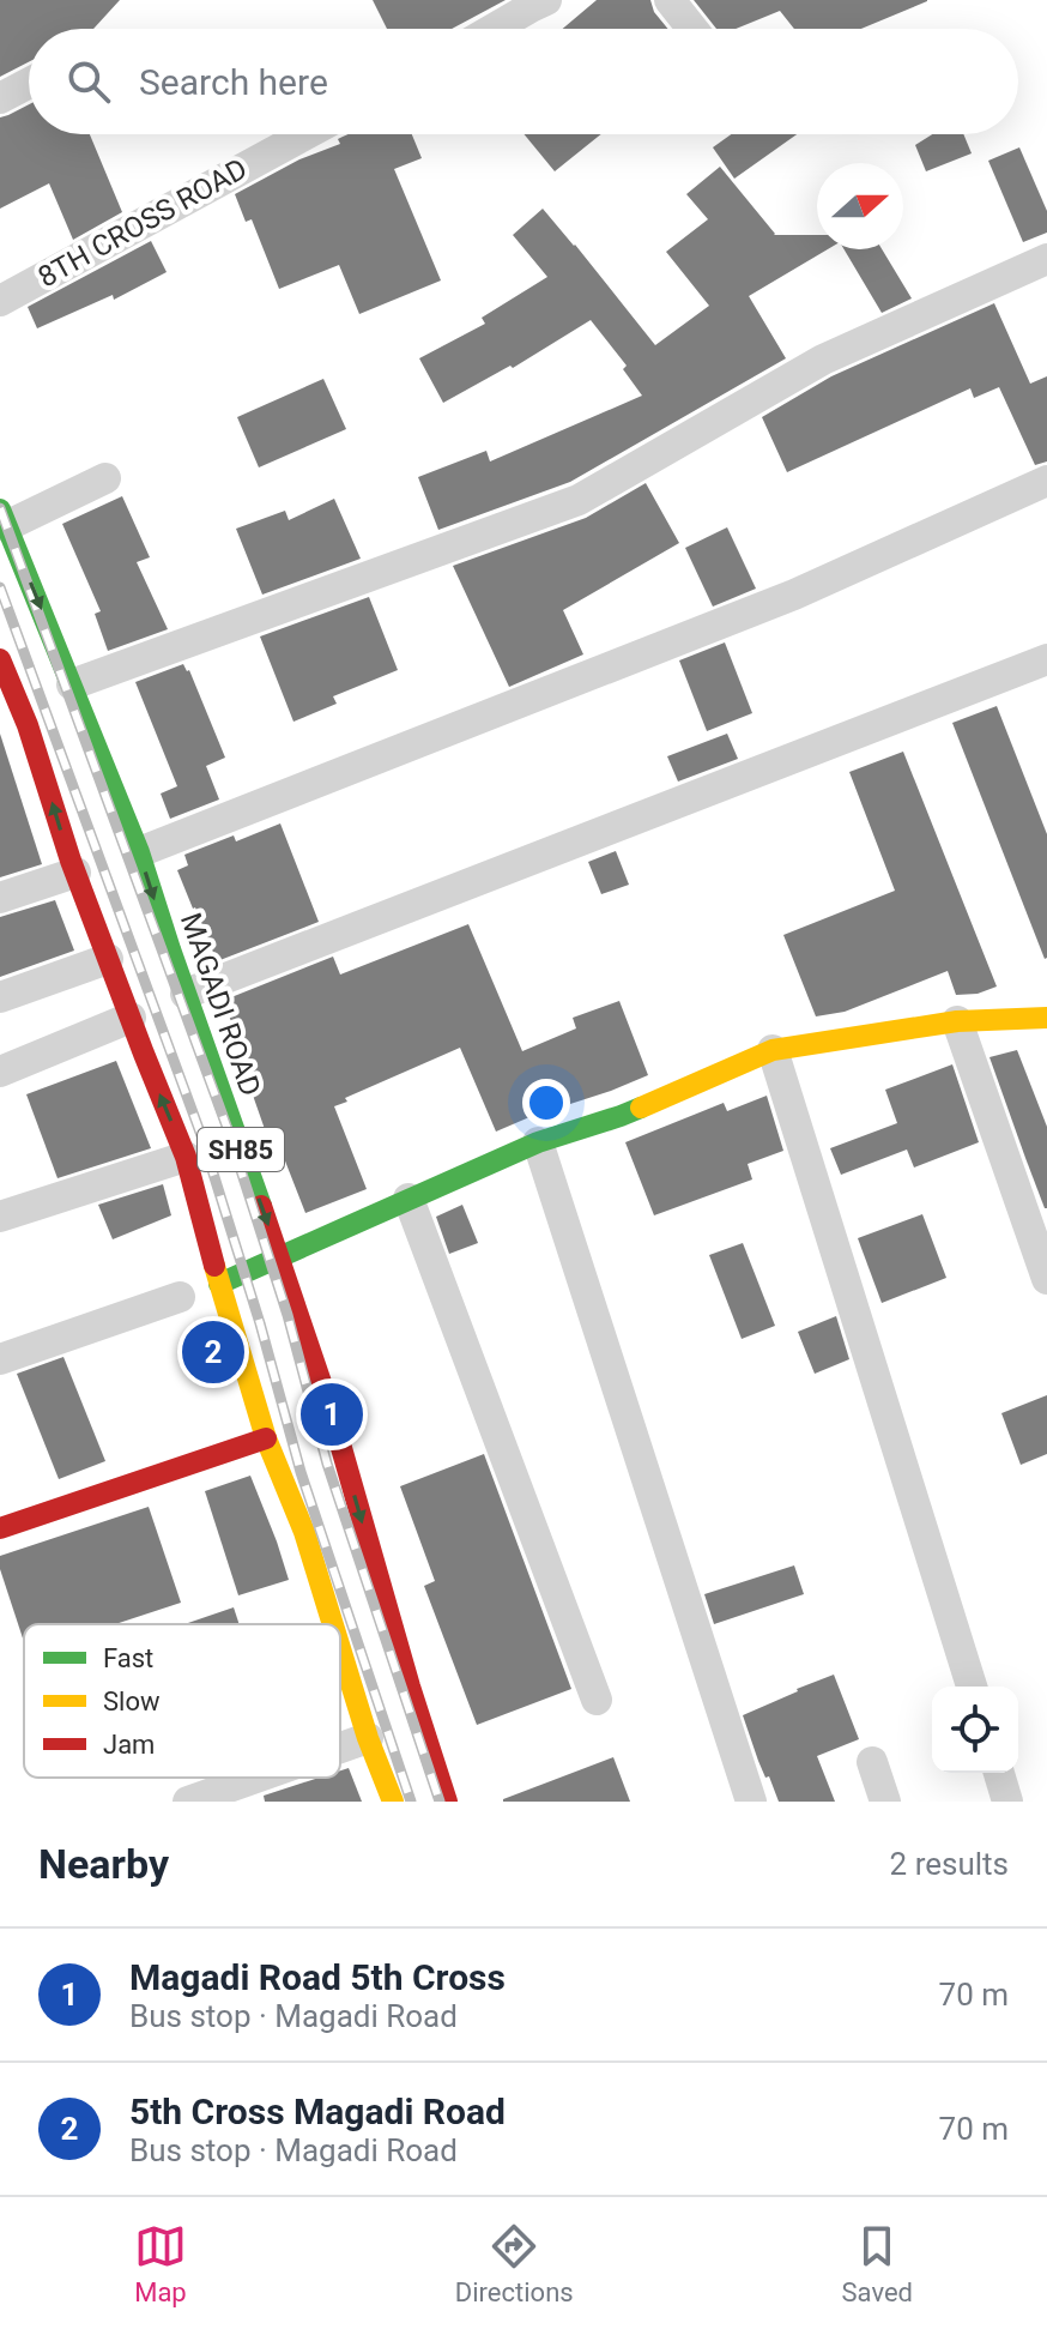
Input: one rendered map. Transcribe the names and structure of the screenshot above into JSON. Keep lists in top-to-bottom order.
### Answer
{
  "streets": {
    "main road": ["MAGADI ROAD", "SH85"],
    "street": ["8TH CROSS ROAD"]
  },
  "legend": ["Fast", "Slow", "Jam"],
  "north": "right",
  "page": {
    "search": "Search here",
    "pins": ["2", "1"],
    "heading": ["Nearby", "2 results"],
    "list": [
      {
        "mark": "1",
        "name": "Magadi Road 5th Cross",
        "note": "Bus stop · Magadi Road",
        "value": "70 m"
      },
      {
        "mark": "2",
        "name": "5th Cross Magadi Road",
        "note": "Bus stop · Magadi Road",
        "value": "70 m"
      }
    ],
    "nav": ["Map", "Directions", "Saved"]
  }
}
